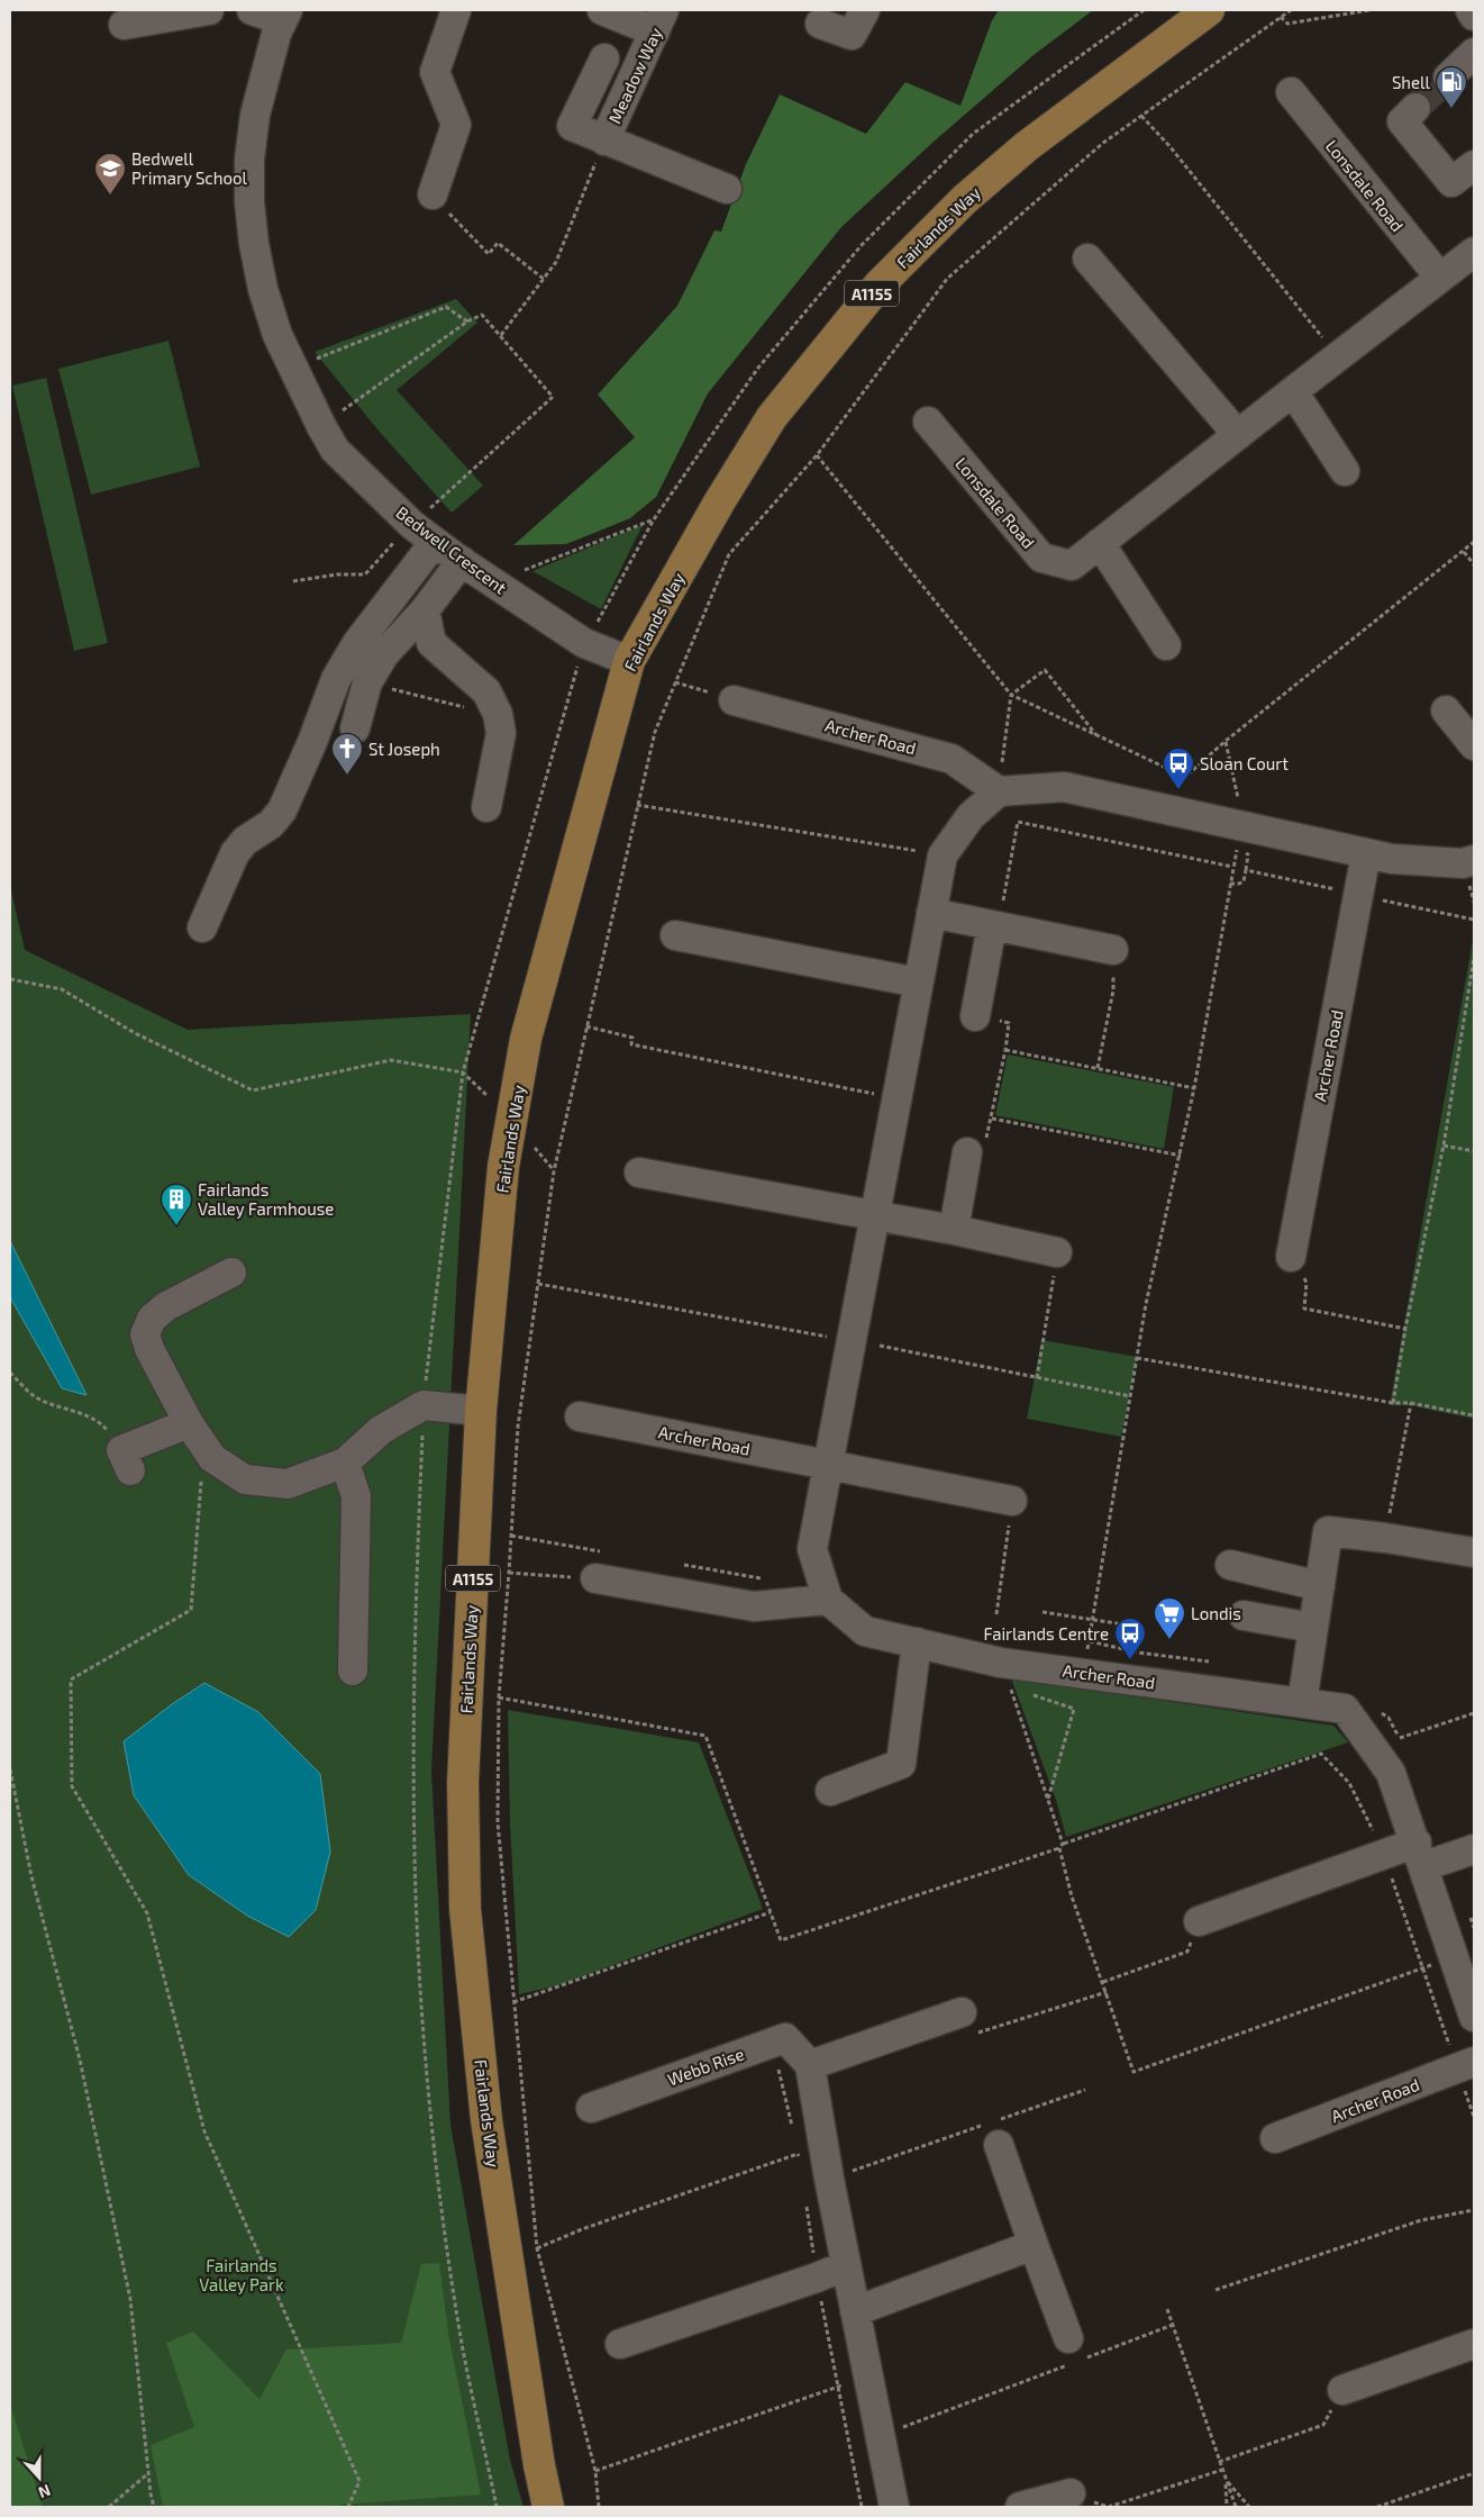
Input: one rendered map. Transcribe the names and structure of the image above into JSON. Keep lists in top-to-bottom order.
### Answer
{
  "streets": {
    "main road": ["Fairlands Way", "A1155"],
    "street": [
      "Meadow Way",
      "Lonsdale Road",
      "Bedwell Crescent",
      "Archer Road",
      "Webb Rise"
    ]
  },
  "crossings": [
    ["Fairlands Way", "Bedwell Crescent"]
  ],
  "parks": ["Fairlands Valley Park"],
  "places": {
    "fuel station": ["Shell"],
    "school or university": ["Bedwell Primary School"],
    "church": ["St Joseph"],
    "bus stop": ["Sloan Court", "Fairlands Centre"],
    "building": ["Fairlands Valley Farmhouse"],
    "supermarket": ["Londis"]
  },
  "north": "bottom"
}
